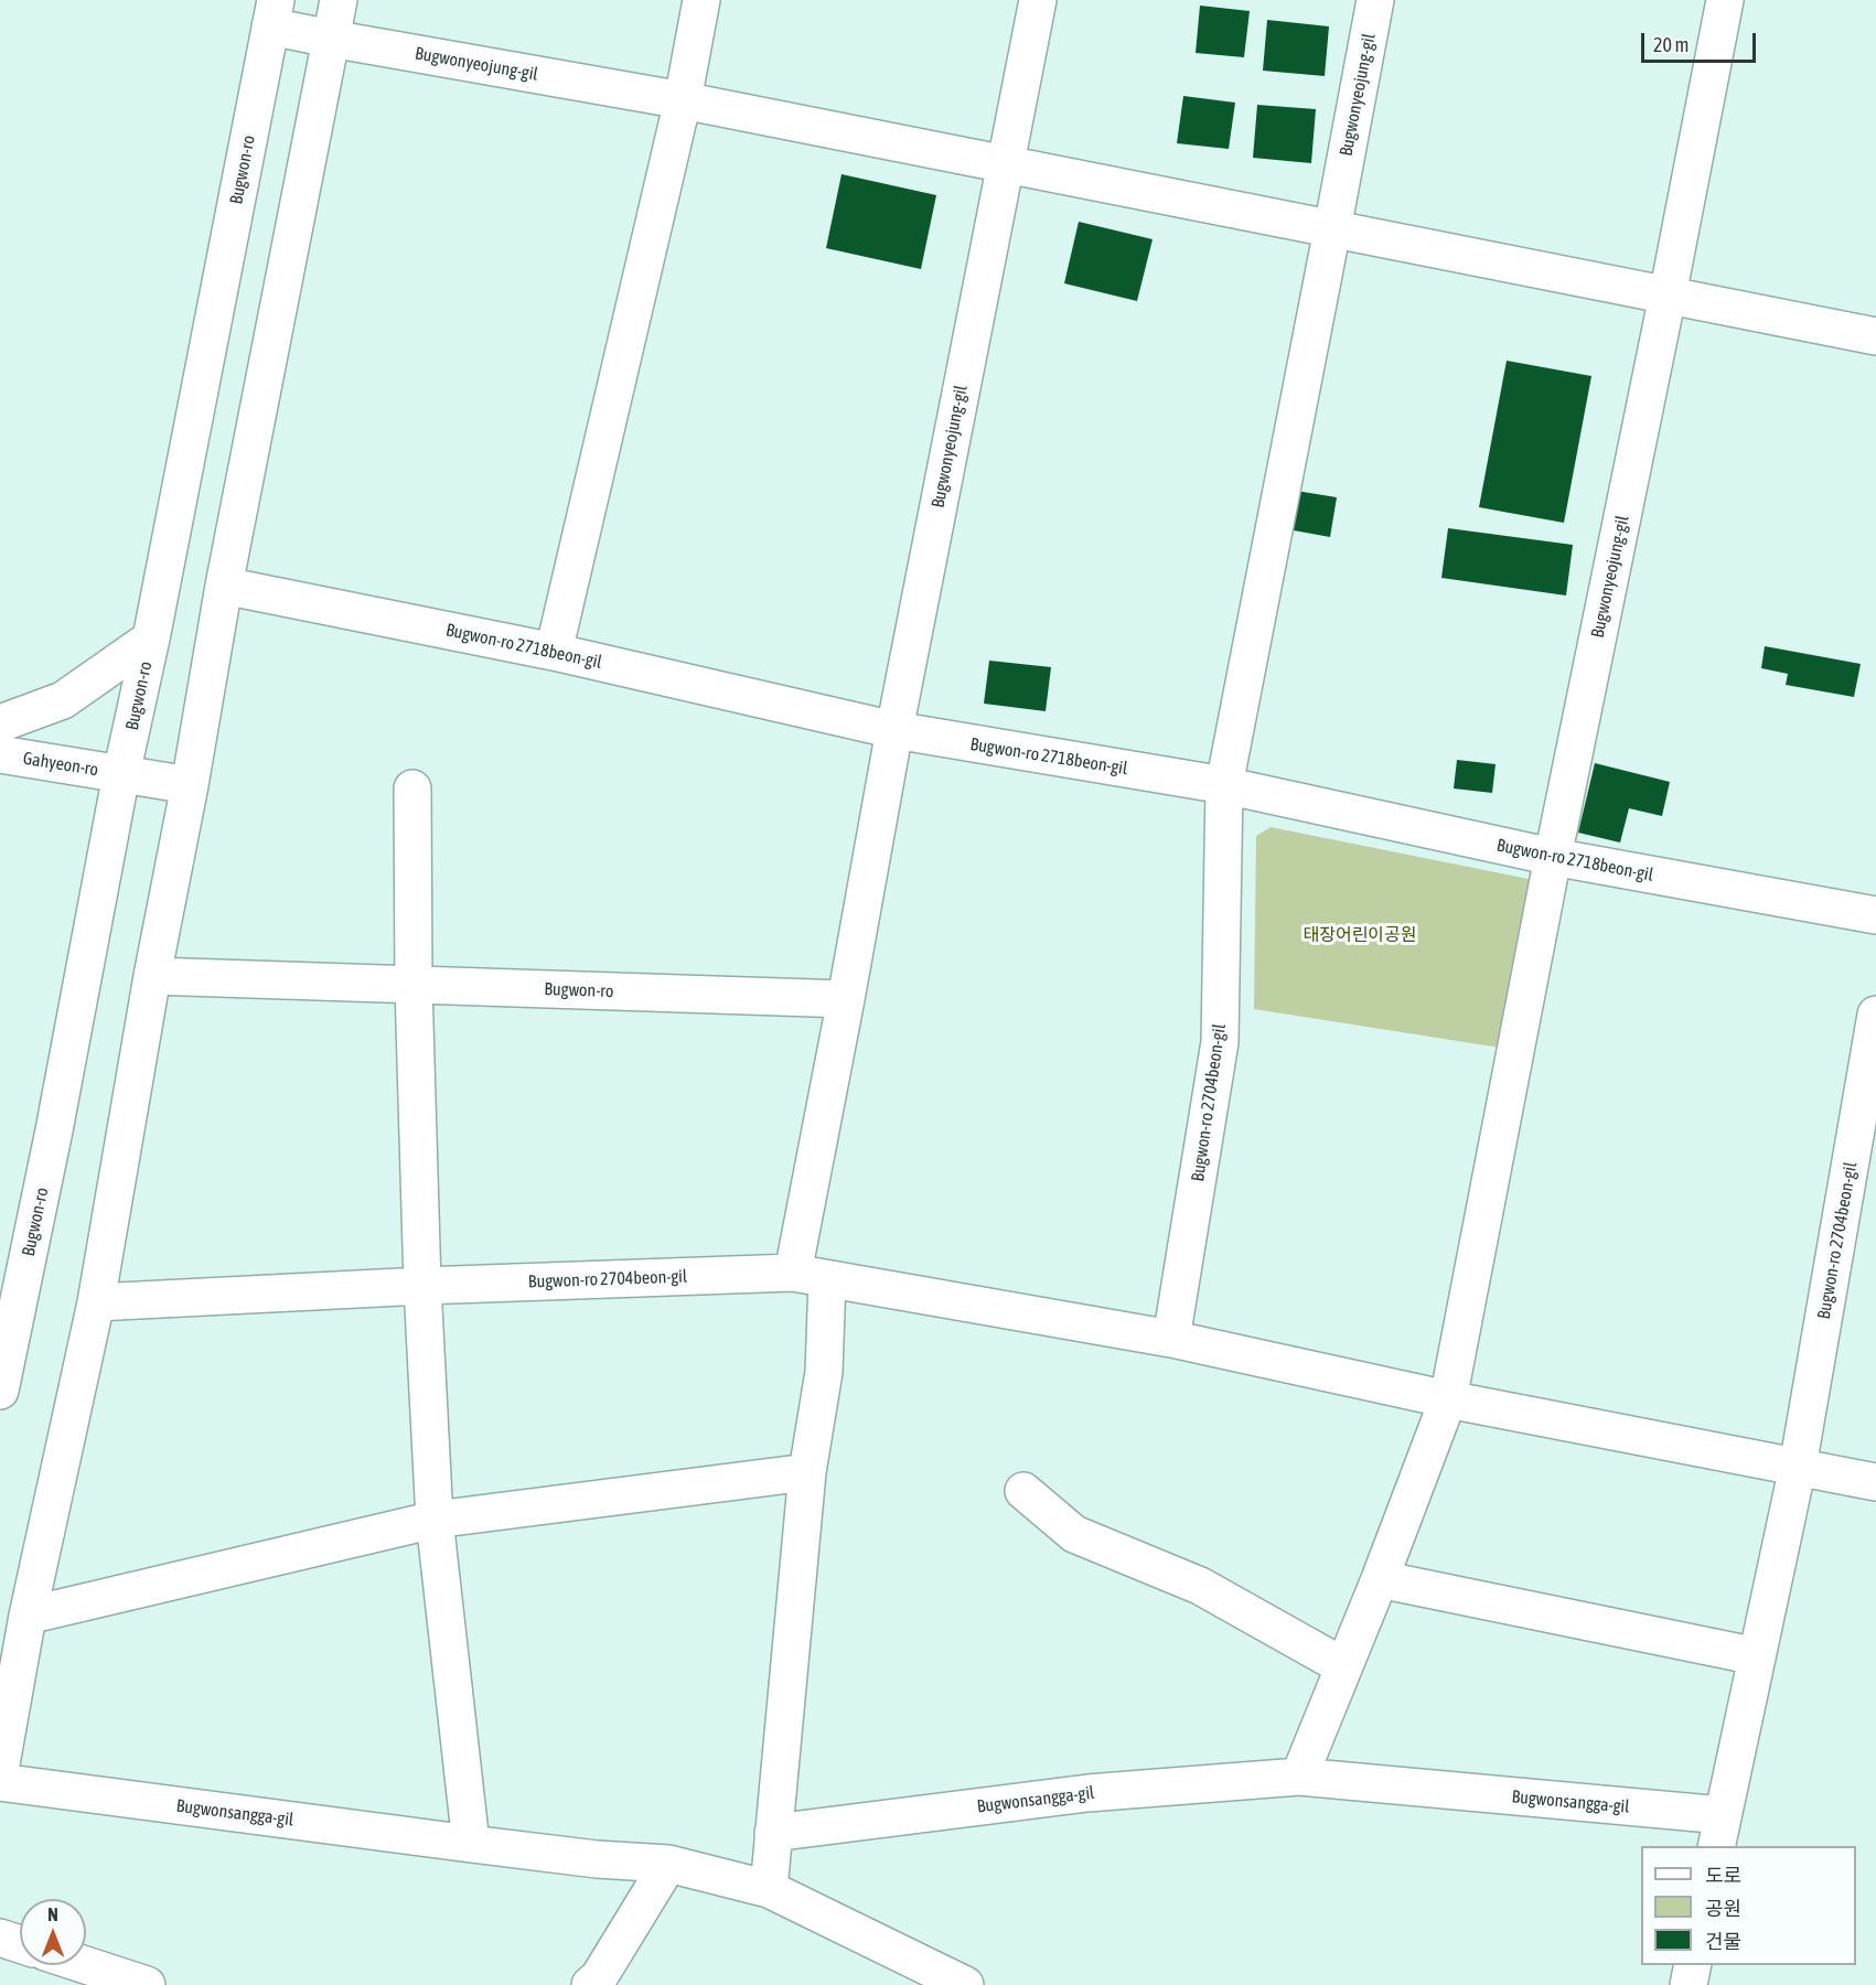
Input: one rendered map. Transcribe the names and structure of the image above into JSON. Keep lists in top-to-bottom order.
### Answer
{
  "streets": {
    "street": [
      "Bugwonyeojung-gil",
      "Bugwon-ro",
      "Bugwon-ro 2718beon-gil",
      "Gahyeon-ro",
      "Bugwon-ro 2704beon-gil",
      "Bugwonsangga-gil"
    ]
  },
  "crossings": [
    ["Bugwonyeojung-gil", "Bugwon-ro"],
    ["Bugwonyeojung-gil", "Bugwon-ro 2718beon-gil"],
    ["Bugwonyeojung-gil", "Bugwon-ro 2704beon-gil"],
    ["Bugwon-ro", "Gahyeon-ro"],
    ["Bugwon-ro 2718beon-gil", "Bugwon-ro 2704beon-gil"],
    ["Bugwon-ro 2704beon-gil", "Bugwonsangga-gil"]
  ],
  "parks": ["태장어린이공원"],
  "legend": ["도로", "공원", "건물"],
  "scale_bar": "20 m",
  "north": "top"
}
